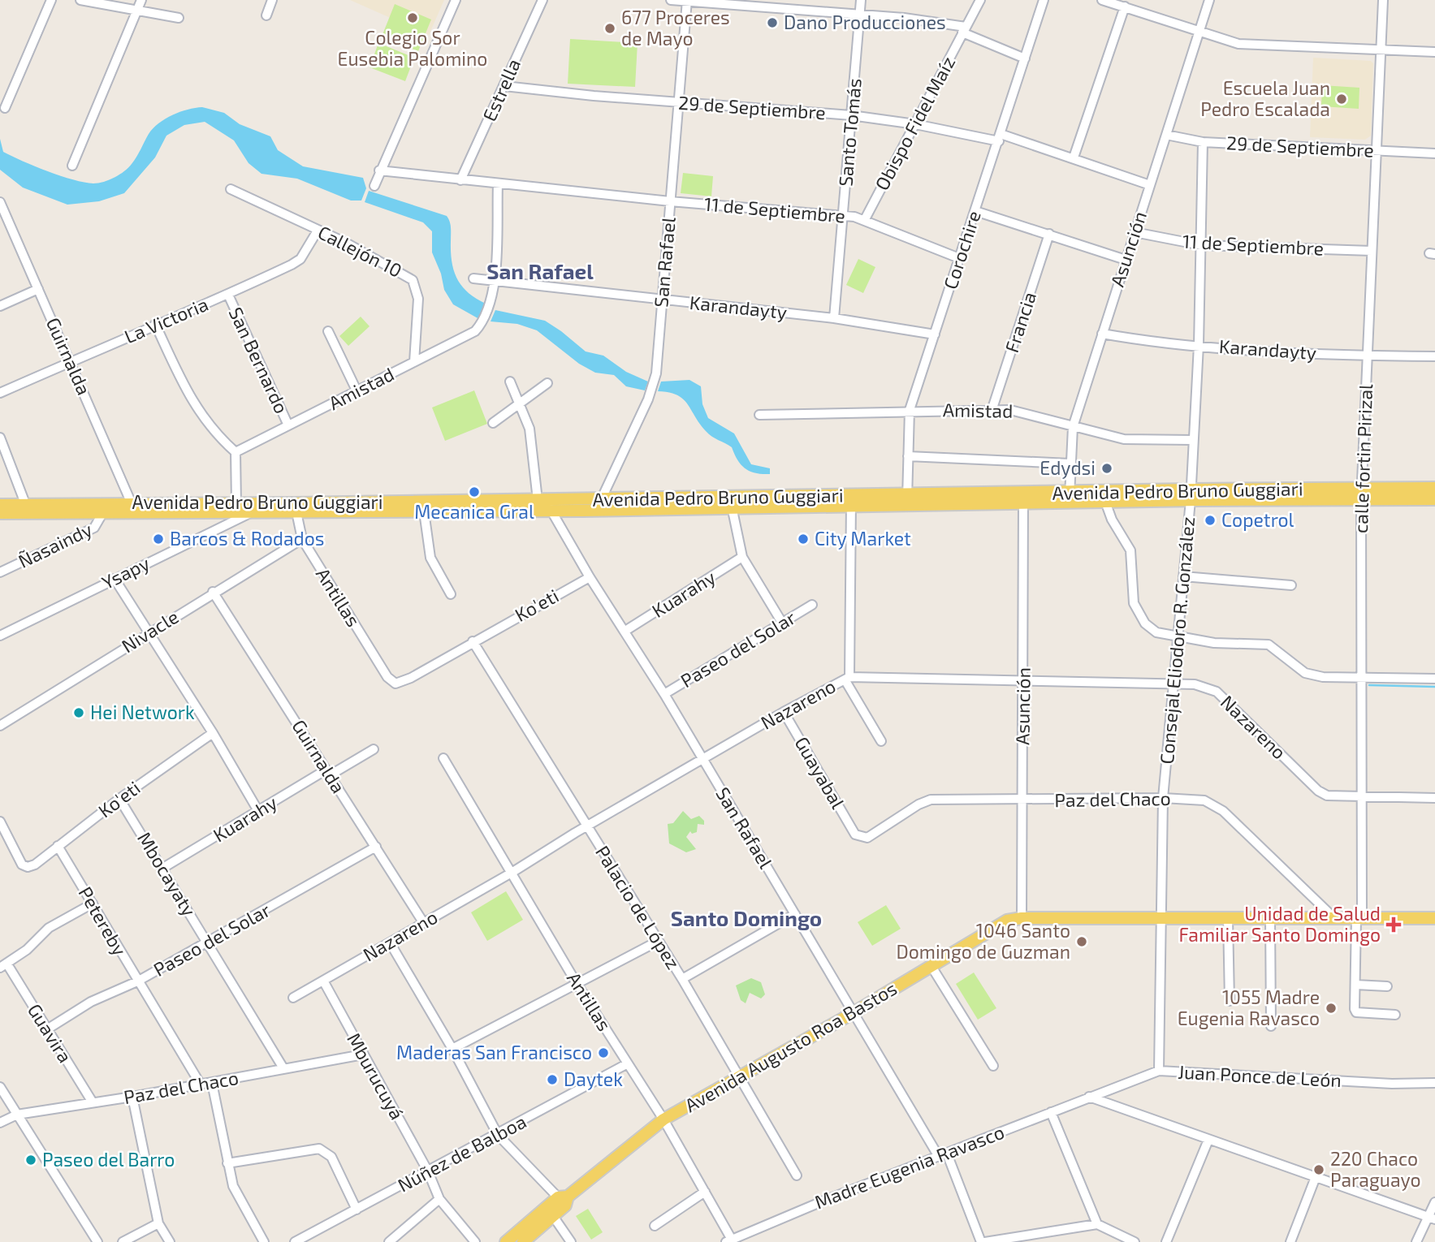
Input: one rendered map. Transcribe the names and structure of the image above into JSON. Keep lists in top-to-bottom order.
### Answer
{
  "streets": {
    "main road": ["Avenida Pedro Bruno Guggiari", "Avenida Augusto Roa Bastos"],
    "street": [
      "Estrella",
      "29 de Septiembre",
      "Obispo Fidel Maíz",
      "Santo Tomás",
      "11 de Septiembre",
      "Asunción",
      "Corochire",
      "Callejón 10",
      "San Rafael",
      "Karandayty",
      "La Victoria",
      "Francia",
      "Guirnalda",
      "San Bernardo",
      "Amistad",
      "calle fortin Pirizal",
      "Ñasaindy",
      "Ysapy",
      "Kuarahy",
      "Antillas",
      "Ko'eti",
      "Nivacle",
      "Consejal Eliodoro R. González",
      "Paseo del Solar",
      "Nazareno",
      "Guayabal",
      "Paz del Chaco",
      "Mbocayaty",
      "Palacio de López",
      "Petereby",
      "Guavira",
      "Mburucuyá",
      "Juan Ponce de León",
      "Núñez de Balboa",
      "Madre Eugenia Ravasco"
    ]
  },
  "crossings": [
    ["Estrella", "29 de Septiembre"],
    ["Estrella", "11 de Septiembre"],
    ["29 de Septiembre", "Obispo Fidel Maíz"],
    ["29 de Septiembre", "Santo Tomás"],
    ["29 de Septiembre", "Asunción"],
    ["29 de Septiembre", "Corochire"],
    ["29 de Septiembre", "San Rafael"],
    ["29 de Septiembre", "calle fortin Pirizal"],
    ["29 de Septiembre", "Consejal Eliodoro R. González"],
    ["Obispo Fidel Maíz", "11 de Septiembre"],
    ["Santo Tomás", "11 de Septiembre"],
    ["Santo Tomás", "Karandayty"],
    ["11 de Septiembre", "Asunción"],
    ["11 de Septiembre", "Corochire"],
    ["11 de Septiembre", "San Rafael"],
    ["11 de Septiembre", "calle fortin Pirizal"],
    ["11 de Septiembre", "Consejal Eliodoro R. González"],
    ["Asunción", "Karandayty"],
    ["Asunción", "Amistad"],
    ["Asunción", "Avenida Pedro Bruno Guggiari"],
    ["Asunción", "Nazareno"],
    ["Asunción", "Paz del Chaco"],
    ["Asunción", "Avenida Augusto Roa Bastos"],
    ["Corochire", "Karandayty"],
    ["Corochire", "Amistad"],
    ["Corochire", "Avenida Pedro Bruno Guggiari"],
    ["Callejón 10", "La Victoria"],
    ["Callejón 10", "Amistad"],
    ["San Rafael", "Karandayty"],
    ["San Rafael", "Avenida Pedro Bruno Guggiari"],
    ["San Rafael", "Kuarahy"],
    ["San Rafael", "Ko'eti"],
    ["San Rafael", "Paseo del Solar"],
    ["San Rafael", "Nazareno"],
    ["San Rafael", "Avenida Augusto Roa Bastos"],
    ["San Rafael", "Madre Eugenia Ravasco"],
    ["Karandayty", "Amistad"],
    ["Karandayty", "calle fortin Pirizal"],
    ["Karandayty", "Consejal Eliodoro R. González"],
    ["La Victoria", "Guirnalda"],
    ["La Victoria", "San Bernardo"],
    ["Francia", "Amistad"],
    ["Guirnalda", "Avenida Pedro Bruno Guggiari"],
    ["Guirnalda", "Kuarahy"],
    ["Guirnalda", "Nivacle"],
    ["Guirnalda", "Paseo del Solar"],
    ["Guirnalda", "Nazareno"],
    ["San Bernardo", "Amistad"],
    ["Amistad", "Consejal Eliodoro R. González"],
    ["calle fortin Pirizal", "Avenida Pedro Bruno Guggiari"],
    ["calle fortin Pirizal", "Nazareno"],
    ["calle fortin Pirizal", "Avenida Augusto Roa Bastos"],
    ["Avenida Pedro Bruno Guggiari", "Ñasaindy"],
    ["Avenida Pedro Bruno Guggiari", "Ysapy"],
    ["Avenida Pedro Bruno Guggiari", "Antillas"],
    ["Avenida Pedro Bruno Guggiari", "Consejal Eliodoro R. González"],
    ["Kuarahy", "Mbocayaty"],
    ["Antillas", "Ko'eti"],
    ["Antillas", "Nivacle"],
    ["Antillas", "Nazareno"],
    ["Antillas", "Avenida Augusto Roa Bastos"],
    ["Antillas", "Núñez de Balboa"],
    ["Antillas", "Madre Eugenia Ravasco"],
    ["Ko'eti", "Mbocayaty"],
    ["Ko'eti", "Palacio de López"],
    ["Ko'eti", "Petereby"],
    ["Consejal Eliodoro R. González", "Nazareno"],
    ["Consejal Eliodoro R. González", "Paz del Chaco"],
    ["Consejal Eliodoro R. González", "Avenida Augusto Roa Bastos"],
    ["Consejal Eliodoro R. González", "Juan Ponce de León"],
    ["Paseo del Solar", "Mbocayaty"],
    ["Paseo del Solar", "Petereby"],
    ["Paseo del Solar", "Guavira"],
    ["Nazareno", "Guayabal"],
    ["Nazareno", "Palacio de López"],
    ["Nazareno", "Mburucuyá"],
    ["Guayabal", "Paz del Chaco"],
    ["Paz del Chaco", "Mbocayaty"],
    ["Paz del Chaco", "Petereby"],
    ["Paz del Chaco", "Guavira"],
    ["Paz del Chaco", "Avenida Augusto Roa Bastos"],
    ["Paz del Chaco", "Mburucuyá"],
    ["Palacio de López", "Avenida Augusto Roa Bastos"],
    ["Mburucuyá", "Núñez de Balboa"],
    ["Juan Ponce de León", "Madre Eugenia Ravasco"]
  ],
  "districts": ["San Rafael", "Santo Domingo"],
  "places": {
    "other": [
      "Colegio Sor Eusebia Palomino",
      "Dano Producciones",
      "677 Proceres de Mayo",
      "Escuela Juan Pedro Escalada",
      "Edydsi",
      "Mecanica Gral",
      "Copetrol",
      "Barcos & Rodados",
      "City Market",
      "Hei Network",
      "1046 Santo Domingo de Guzman",
      "1055 Madre Eugenia Ravasco",
      "Maderas San Francisco",
      "Daytek",
      "Paseo del Barro",
      "220 Chaco Paraguayo"
    ],
    "health": ["Unidad de Salud Familiar Santo Domingo"]
  }
}
